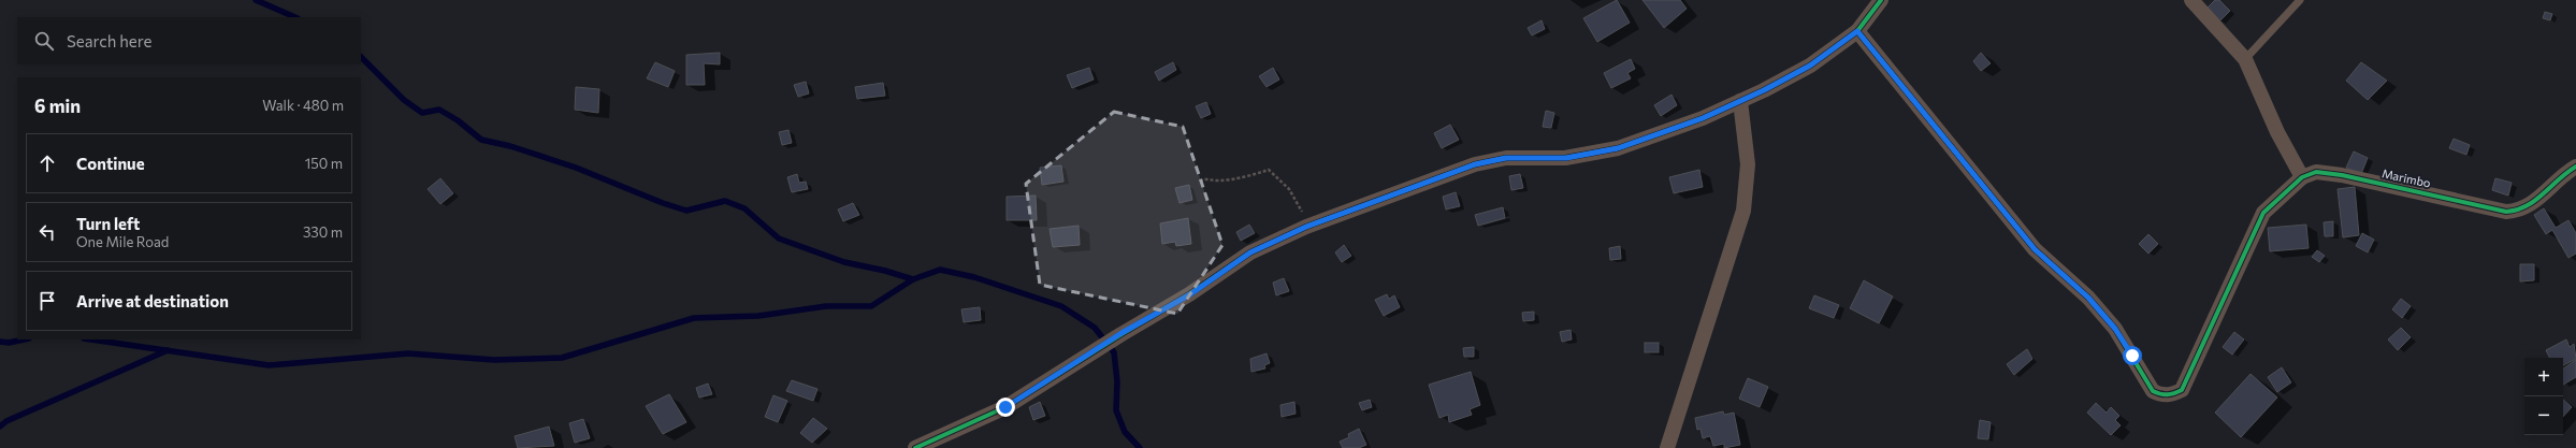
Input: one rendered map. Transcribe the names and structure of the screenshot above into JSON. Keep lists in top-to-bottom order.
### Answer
{
  "streets": {
    "street": ["Marimbo"]
  },
  "page": {
    "search": "Search here",
    "heading": ["6 min", "Walk · 480 m"],
    "list": [
      ["Continue", "150 m"],
      ["Turn left", "One Mile Road", "330 m"],
      "Arrive at destination"
    ],
    "map_buttons": ["+", "−"]
  }
}
